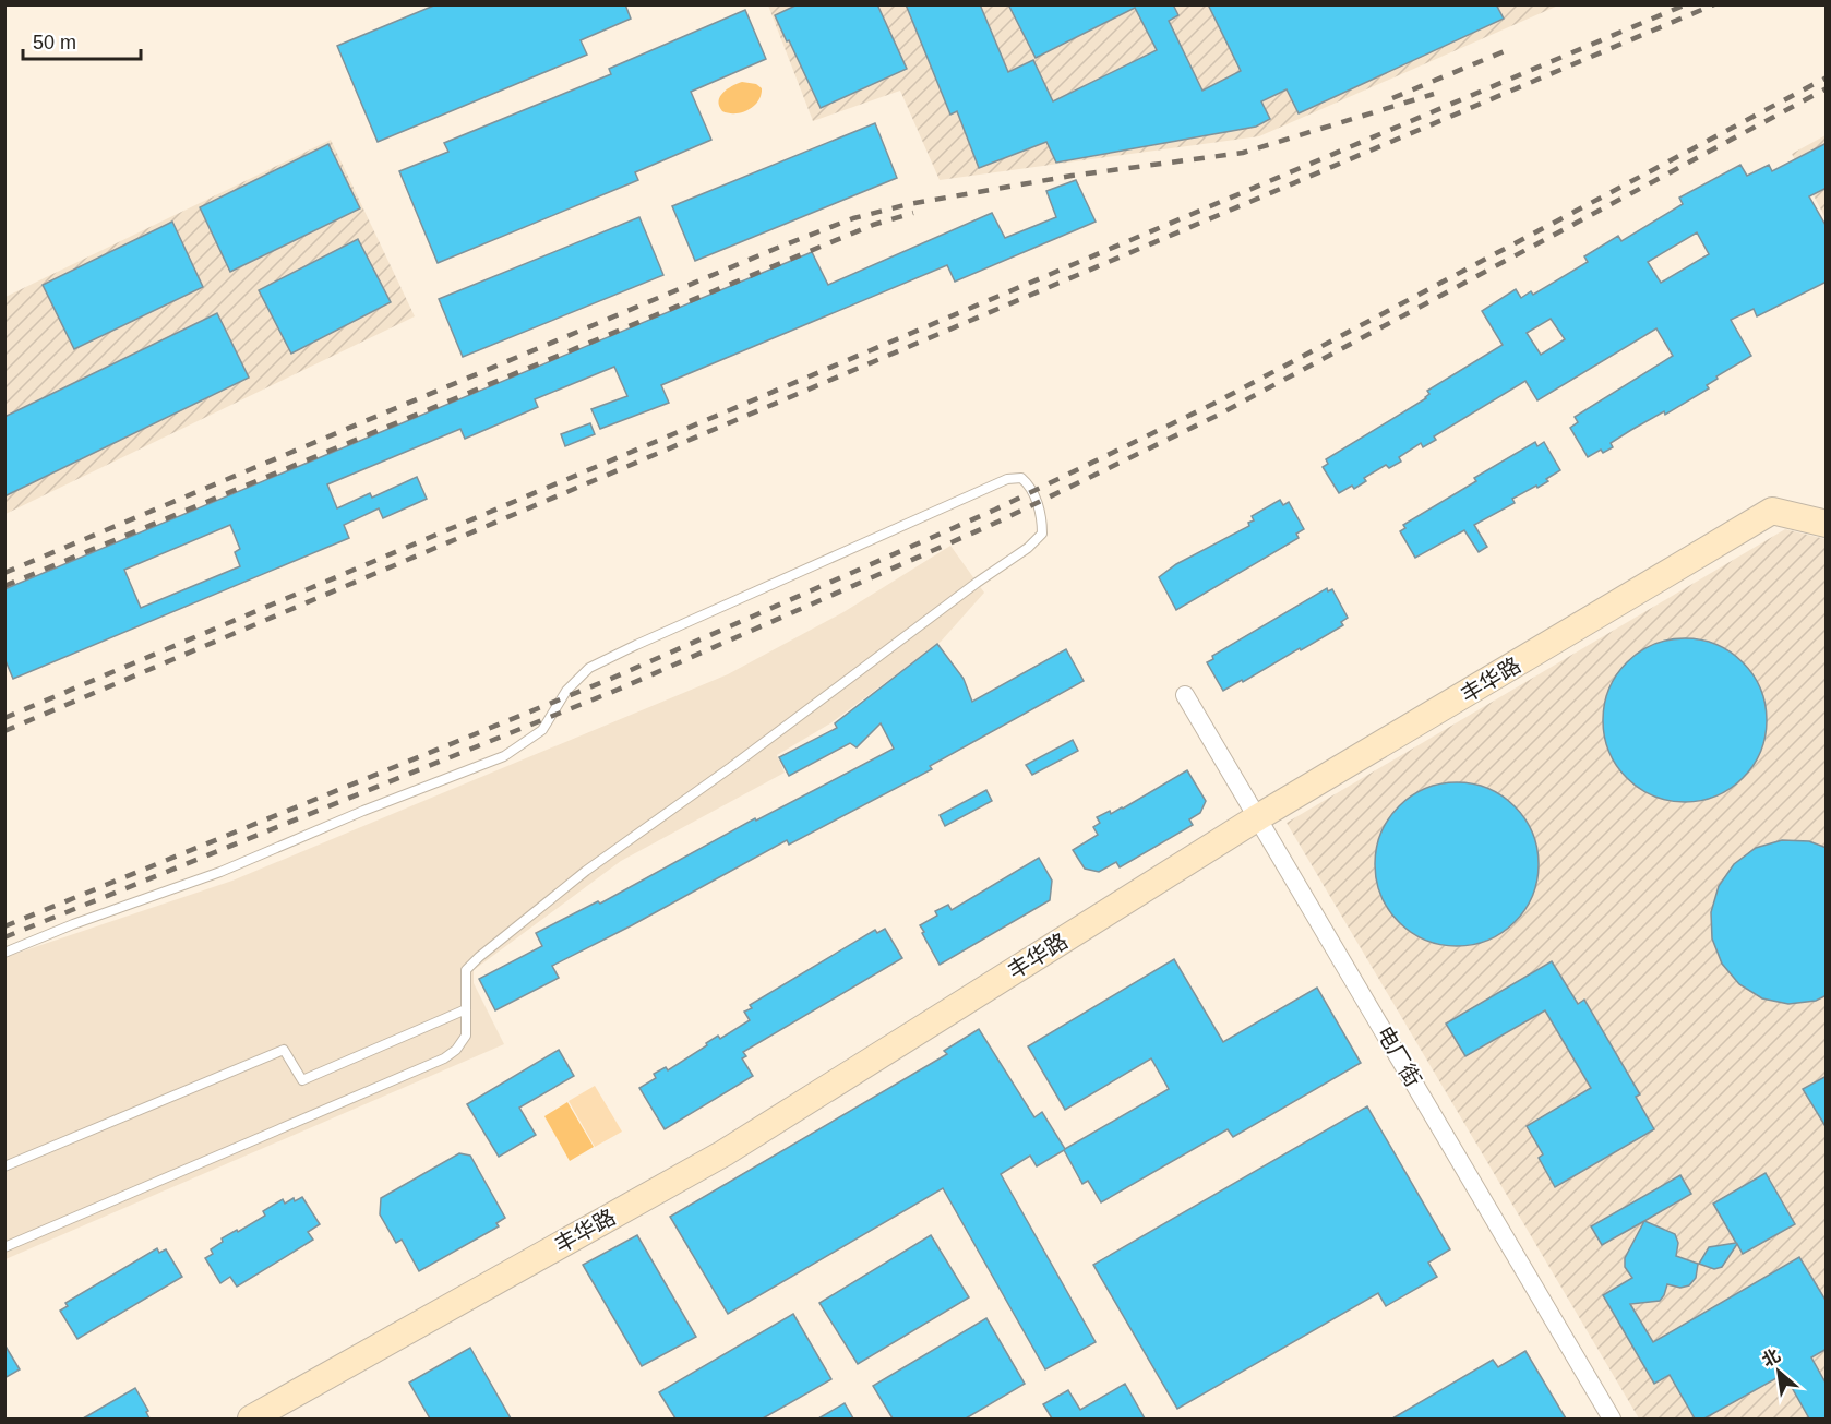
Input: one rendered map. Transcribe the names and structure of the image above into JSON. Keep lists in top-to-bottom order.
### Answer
{
  "streets": {
    "street": ["丰华路", "电厂街"]
  },
  "crossings": [
    ["丰华路", "电厂街"]
  ],
  "scale_bar": "50 m",
  "north": "top left"
}
